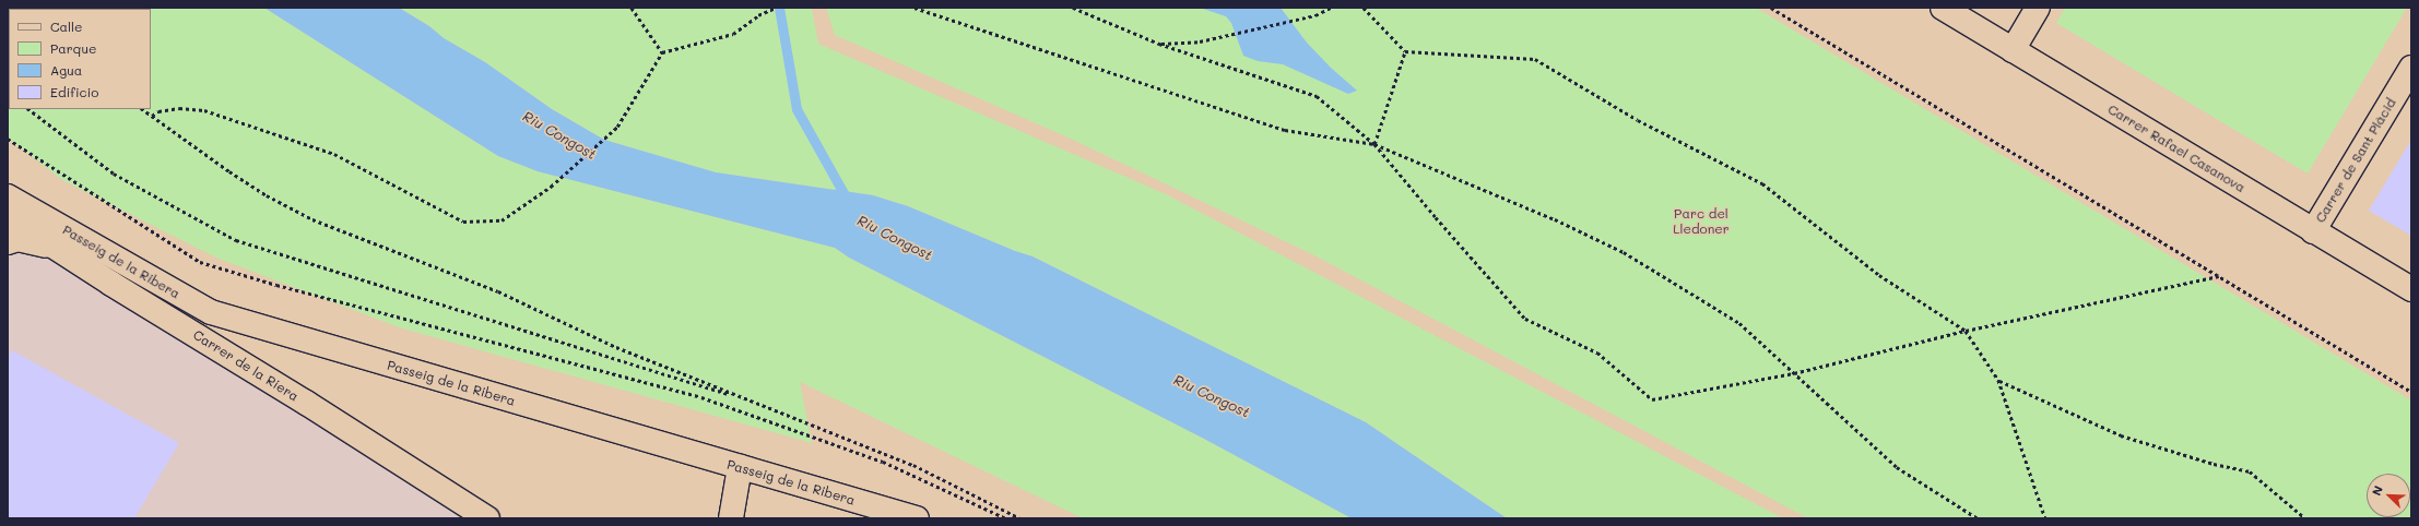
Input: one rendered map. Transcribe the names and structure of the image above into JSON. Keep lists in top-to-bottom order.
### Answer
{
  "streets": {
    "street": [
      "Carrer Rafael Casanova",
      "Carrer de Sant Plàcid",
      "Passeig de la Ribera",
      "Carrer de la Riera"
    ]
  },
  "crossings": [
    ["Carrer Rafael Casanova", "Carrer de Sant Plàcid"]
  ],
  "water": ["Riu Congost"],
  "parks": ["Parc del Lledoner"],
  "legend": [
    "Calle",
    "Parque",
    "Agua",
    "Edificio"
  ],
  "north": "top left"
}
